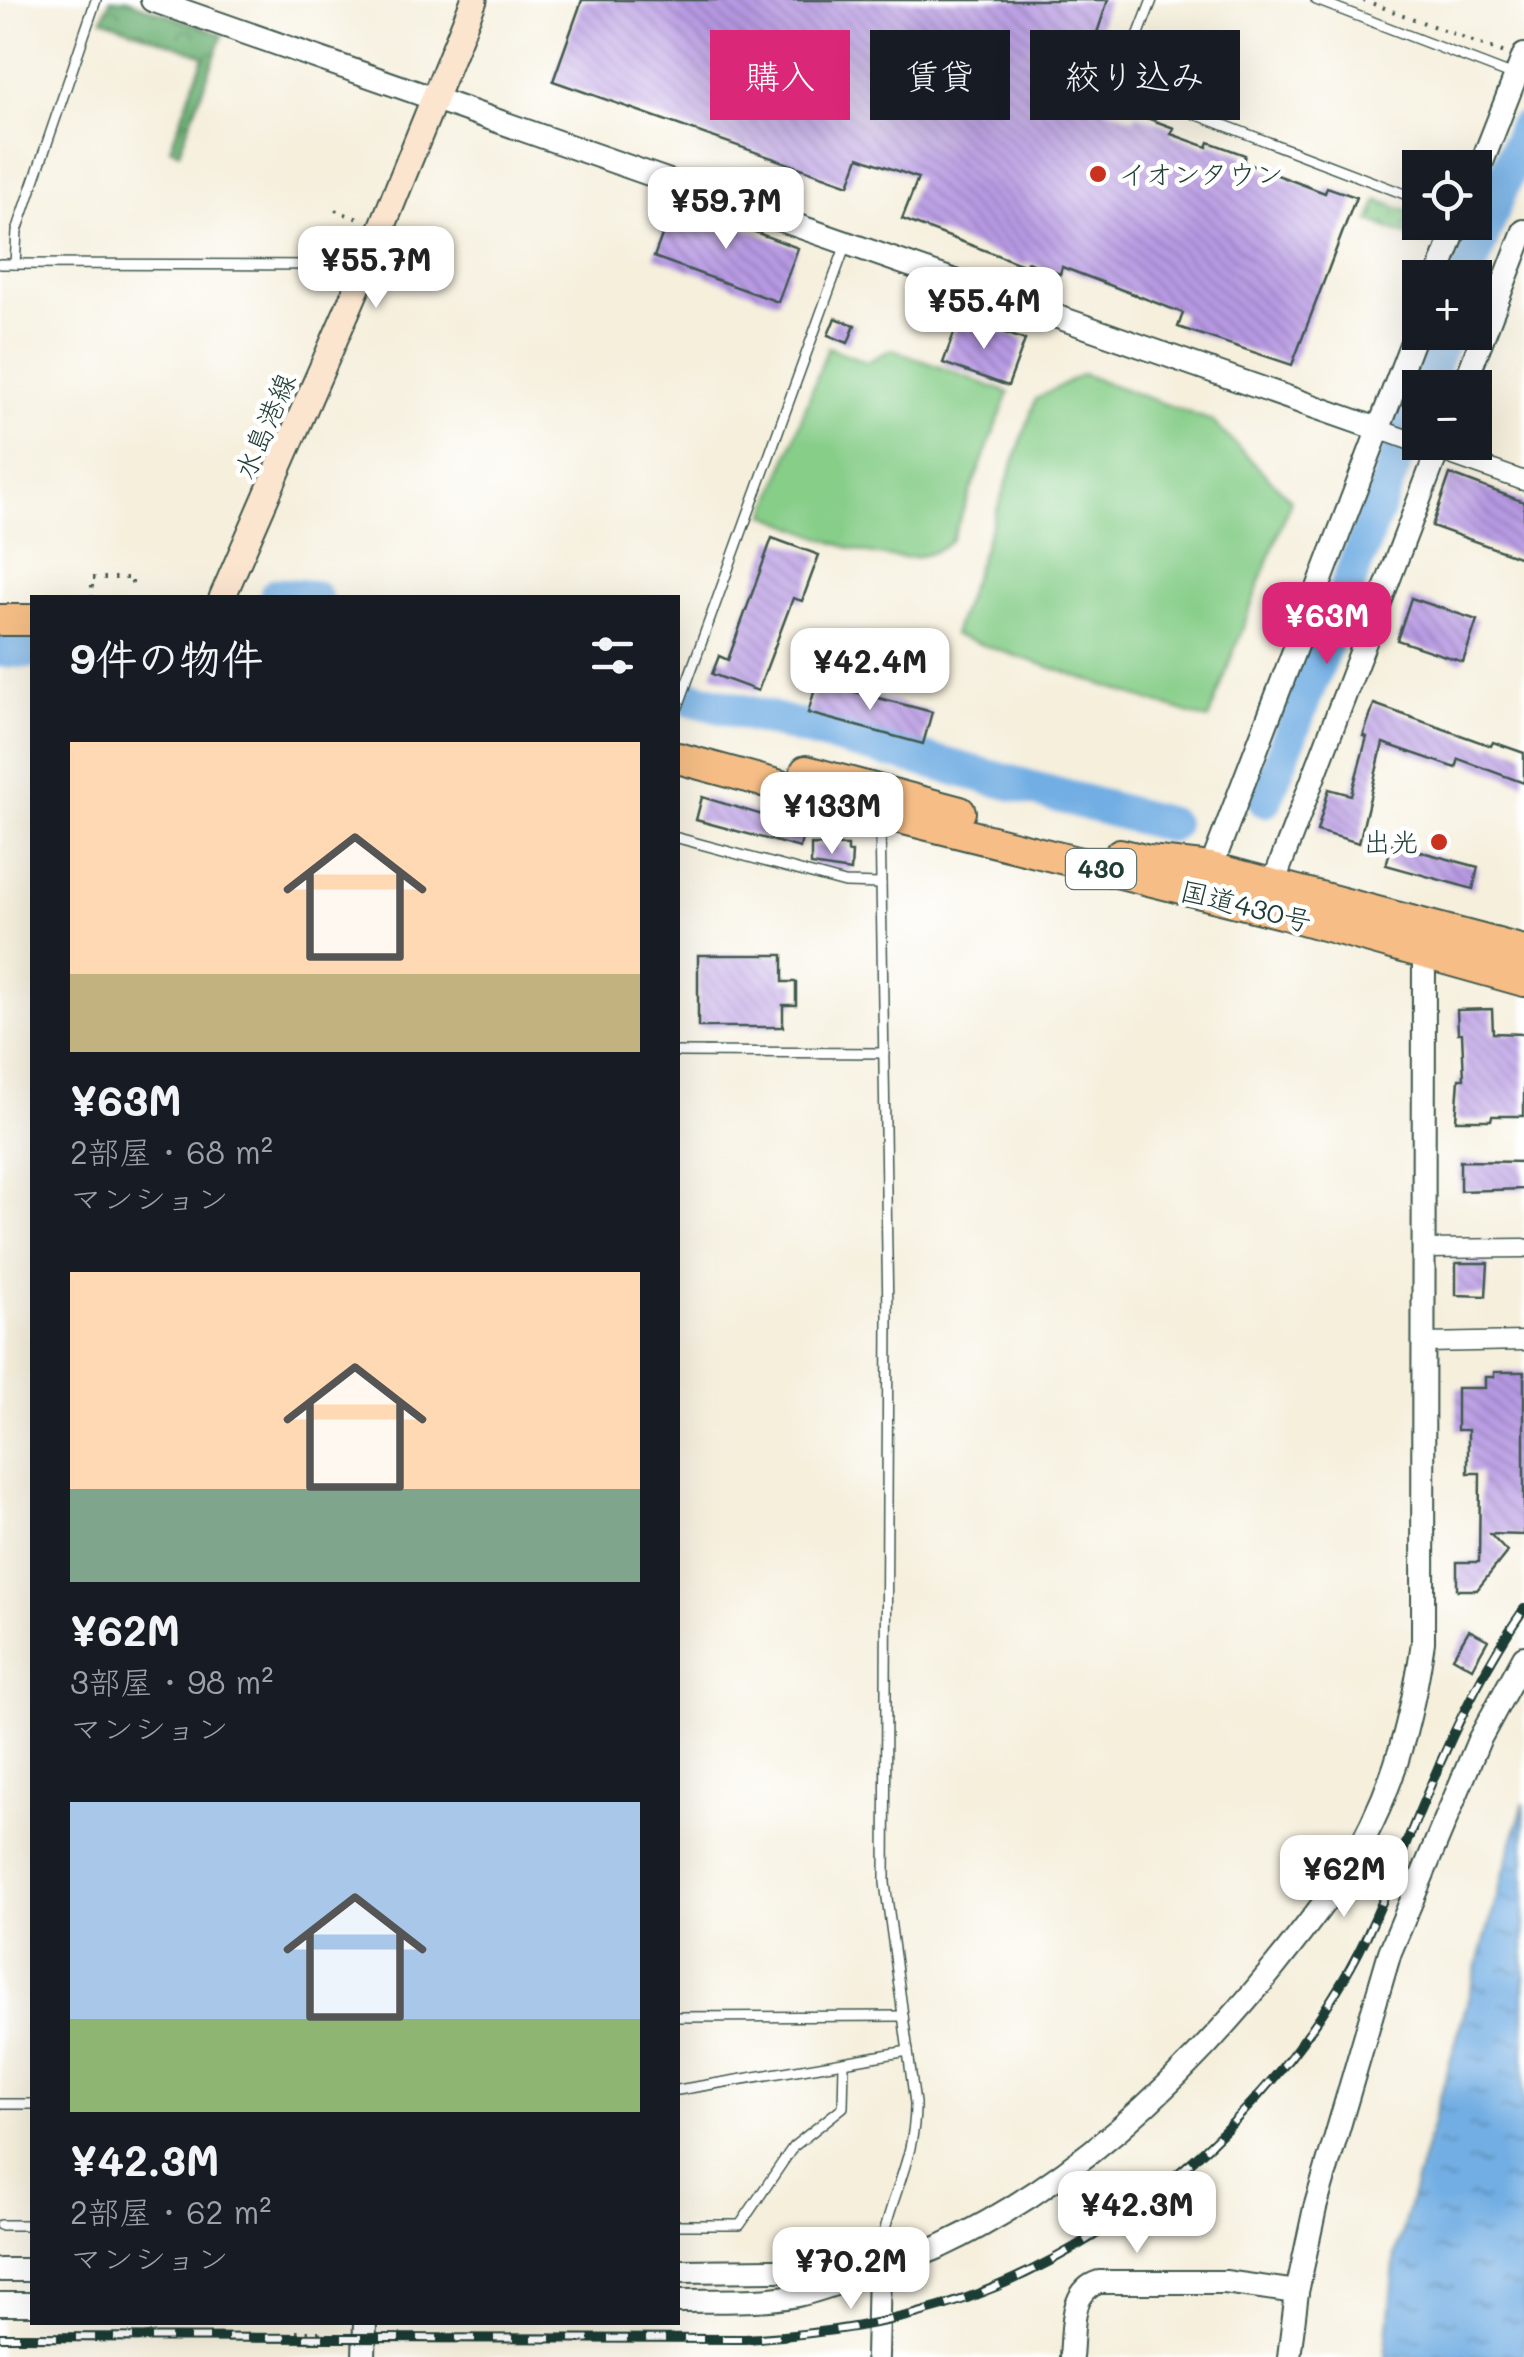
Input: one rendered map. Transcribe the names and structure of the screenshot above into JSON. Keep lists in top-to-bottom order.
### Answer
{
  "streets": {
    "highway": ["430", "国道430号"],
    "main road": ["水島港線"]
  },
  "places": ["イオンタウン", "出光"],
  "page": {
    "chip": ["購入", "賃貸", "絞り込み"],
    "map_buttons": ["+", "−"],
    "price": [
      "¥59.7M",
      "¥55.7M",
      "¥55.4M",
      "¥63M",
      "¥42.4M",
      "¥133M",
      "¥62M",
      "¥42.3M",
      "¥70.2M"
    ],
    "heading": "9件の物件",
    "list": [
      {
        "name": "¥63M",
        "note": "2部屋 · 68 m² · マンション"
      },
      {
        "name": "¥62M",
        "note": "3部屋 · 98 m² · マンション"
      },
      {
        "name": "¥42.3M",
        "note": "2部屋 · 62 m² · マンション"
      }
    ]
  }
}
